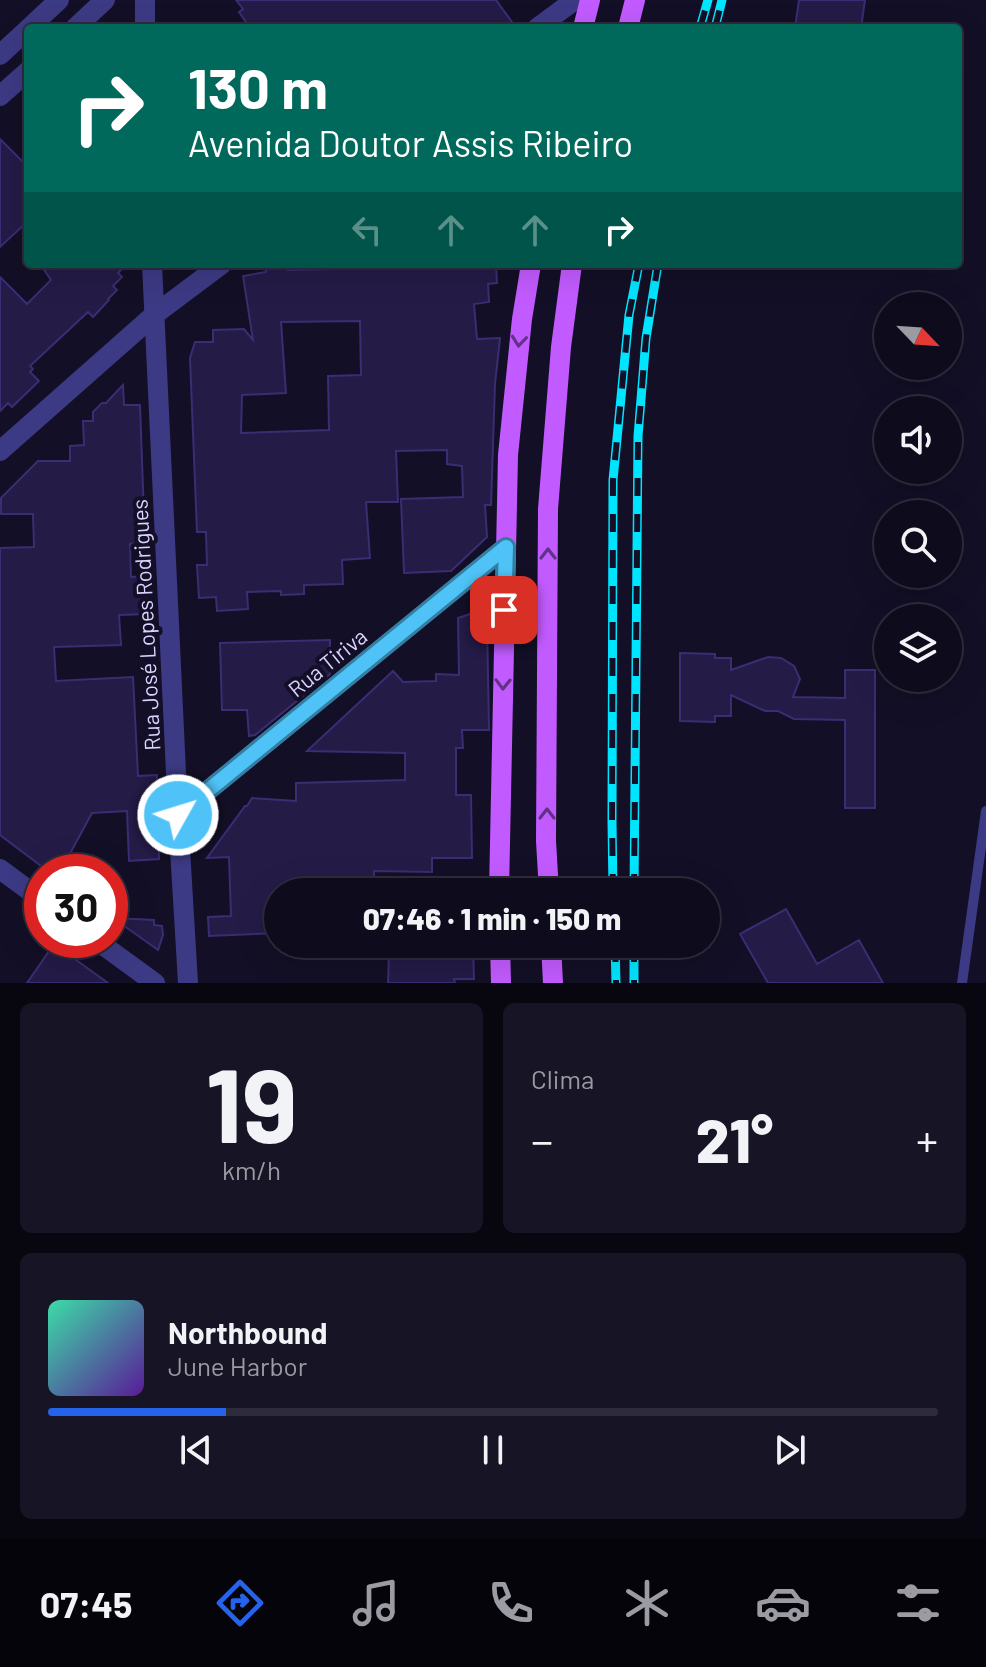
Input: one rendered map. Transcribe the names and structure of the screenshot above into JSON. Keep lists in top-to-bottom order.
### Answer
{
  "streets": {
    "street": ["Rua José Lopes Rodrigues", "Rua Tiriva"]
  },
  "crossings": [
    ["Rua José Lopes Rodrigues", "Rua Tiriva"]
  ],
  "north": "bottom right",
  "page": {
    "turn": ["130 m", "Avenida Doutor Assis Ribeiro"],
    "limit": "30",
    "trip": "07:46 · 1 min · 150 m",
    "tile": [
      ["19", "km/h"],
      "Clima"
    ],
    "heat": ["−", "21°", "+"],
    "song": ["Northbound", "June Harbor"],
    "tabs": "07:45"
  }
}
